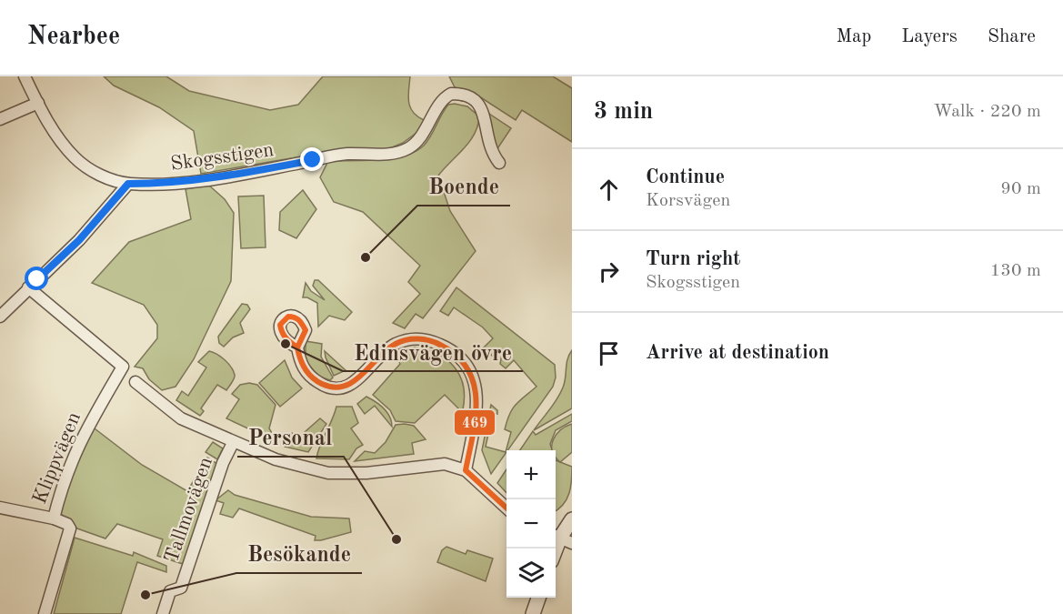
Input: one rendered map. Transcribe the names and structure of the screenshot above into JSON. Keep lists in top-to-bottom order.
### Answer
{
  "streets": {
    "street": ["Skogsstigen", "Klippvägen", "Tallmovägen"]
  },
  "places": [
    "Boende",
    "Edinsvägen övre",
    "Personal",
    "Besökande"
  ],
  "lines": ["transit line 469"],
  "page": {
    "header": "Nearbee",
    "nav": ["Map", "Layers", "Share"],
    "heading": ["3 min", "Walk · 220 m"],
    "list": [
      ["Continue", "Korsvägen", "90 m"],
      ["Turn right", "Skogsstigen", "130 m"],
      "Arrive at destination"
    ],
    "map_buttons": ["+", "−"]
  }
}
